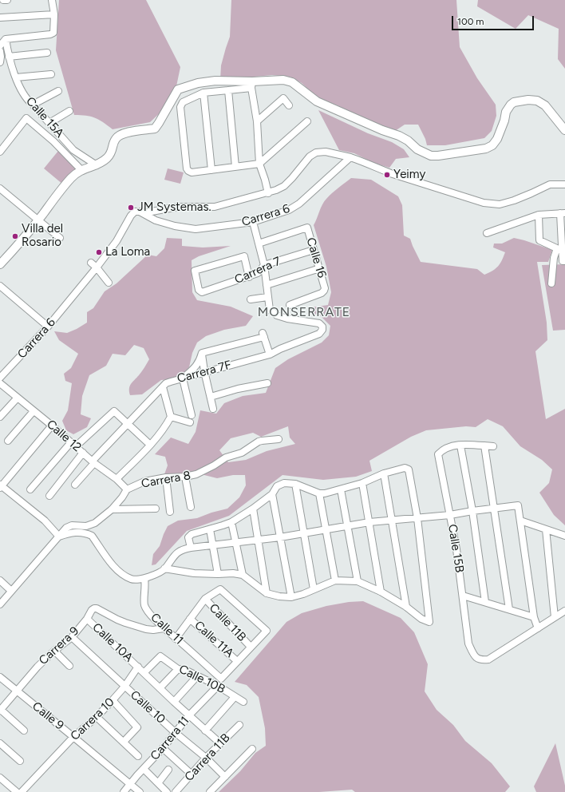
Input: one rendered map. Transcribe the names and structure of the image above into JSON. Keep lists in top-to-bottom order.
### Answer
{
  "streets": {
    "street": [
      "Calle 15A",
      "Carrera 6",
      "Calle 16",
      "Carrera 7",
      "Carrera 7F",
      "Calle 12",
      "Carrera 8",
      "Calle 15B",
      "Calle 11B",
      "Calle 11",
      "Calle 11A",
      "Calle 10A",
      "Carrera 9",
      "Calle 10B",
      "Calle 10",
      "Calle 9",
      "Carrera 10",
      "Carrera 11",
      "Carrera 11B"
    ]
  },
  "crossings": [
    ["Calle 16", "Carrera 7"],
    ["Carrera 7F", "Calle 12"],
    ["Calle 12", "Carrera 8"],
    ["Calle 11", "Calle 11A"],
    ["Calle 11", "Carrera 9"],
    ["Calle 10A", "Carrera 9"],
    ["Calle 10A", "Carrera 10"],
    ["Carrera 9", "Calle 10"],
    ["Carrera 9", "Calle 9"],
    ["Calle 10B", "Carrera 11"],
    ["Calle 10", "Carrera 10"],
    ["Calle 10", "Carrera 11"],
    ["Calle 10", "Carrera 11B"],
    ["Calle 9", "Carrera 10"],
    ["Calle 9", "Carrera 11"]
  ],
  "districts": ["MONSERRATE"],
  "places": [
    "Yeimy",
    "JM Systemas.",
    "Villa del Rosario",
    "La Loma"
  ],
  "scale_bar": "100 m"
}
